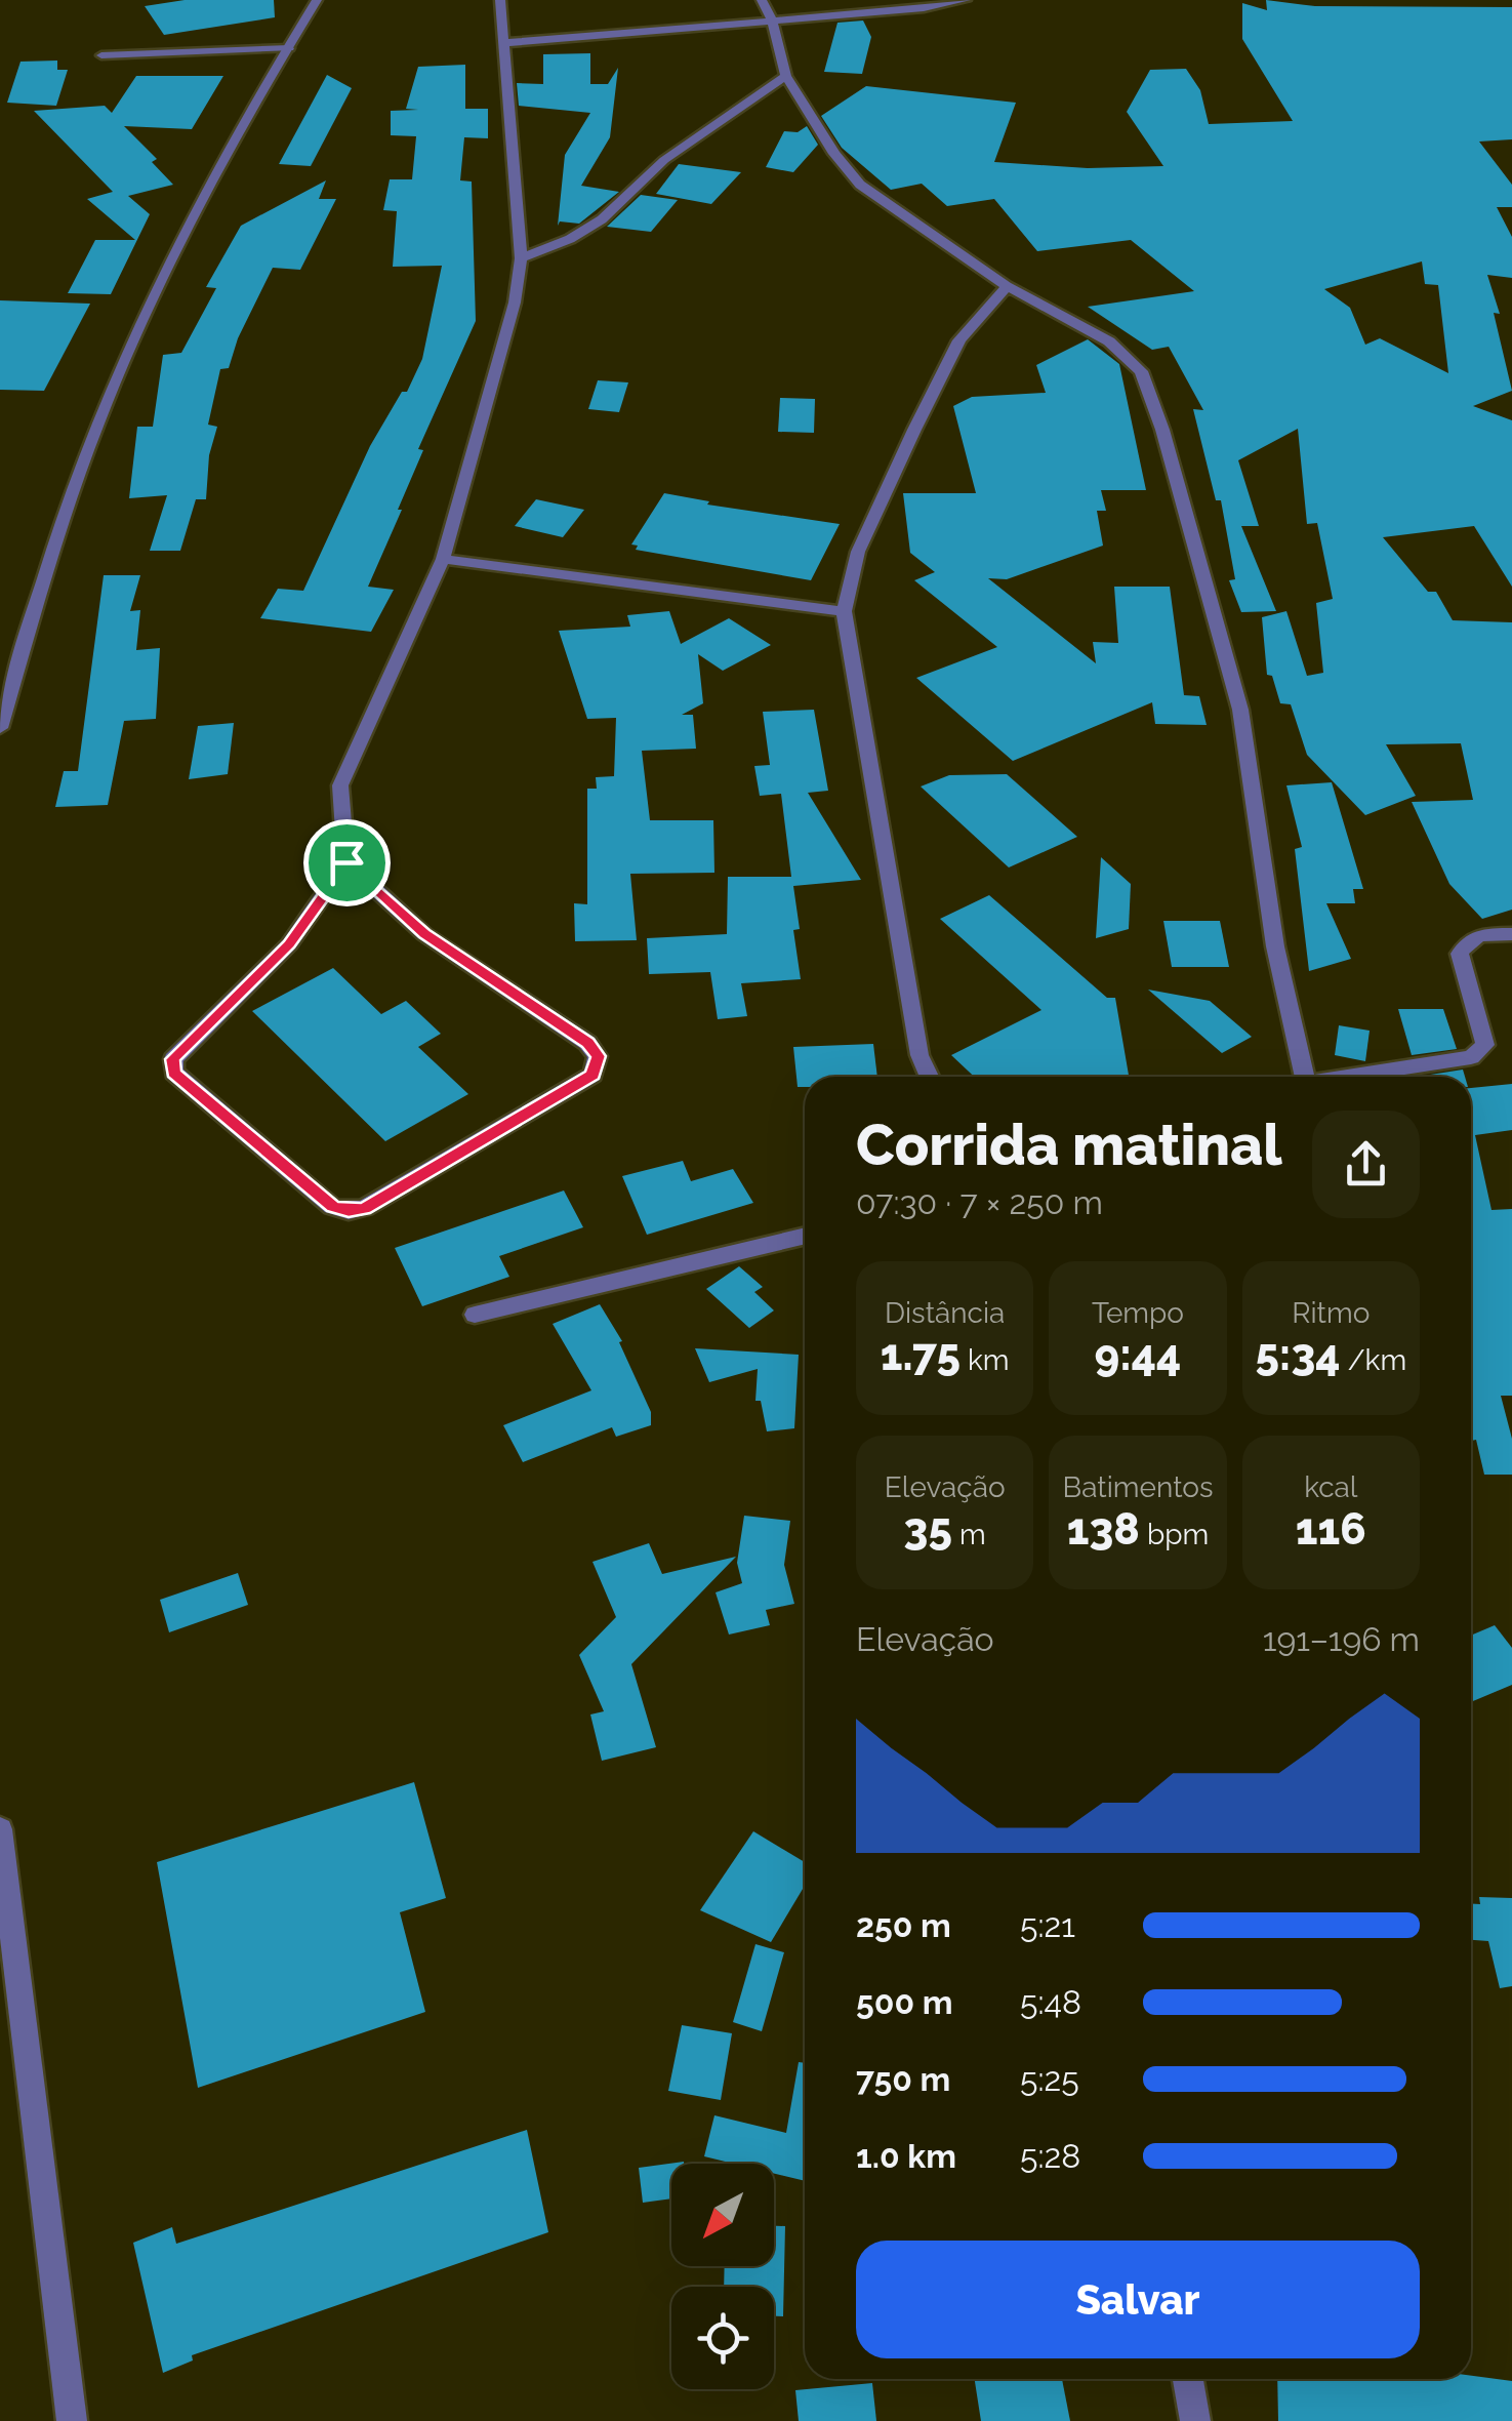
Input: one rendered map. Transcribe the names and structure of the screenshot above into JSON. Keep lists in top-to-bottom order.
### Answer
{
  "north": "bottom left",
  "page": {
    "heading": ["Corrida matinal", "07:30 · 7 × 250 m"],
    "stats": [
      ["Distância", "1.75 km"],
      ["Tempo", "9:44"],
      ["Ritmo", "5:34 /km"],
      ["Elevação", "35 m"],
      ["Batimentos", "138 bpm"],
      ["kcal", "116"]
    ],
    "chart": ["Elevação", "191–196 m"],
    "list": [
      {
        "name": "250 m",
        "note": "5:21"
      },
      {
        "name": "500 m",
        "note": "5:48"
      },
      {
        "name": "750 m",
        "note": "5:25"
      },
      {
        "name": "1.0 km",
        "note": "5:28"
      }
    ],
    "buttons": "Salvar"
  }
}
